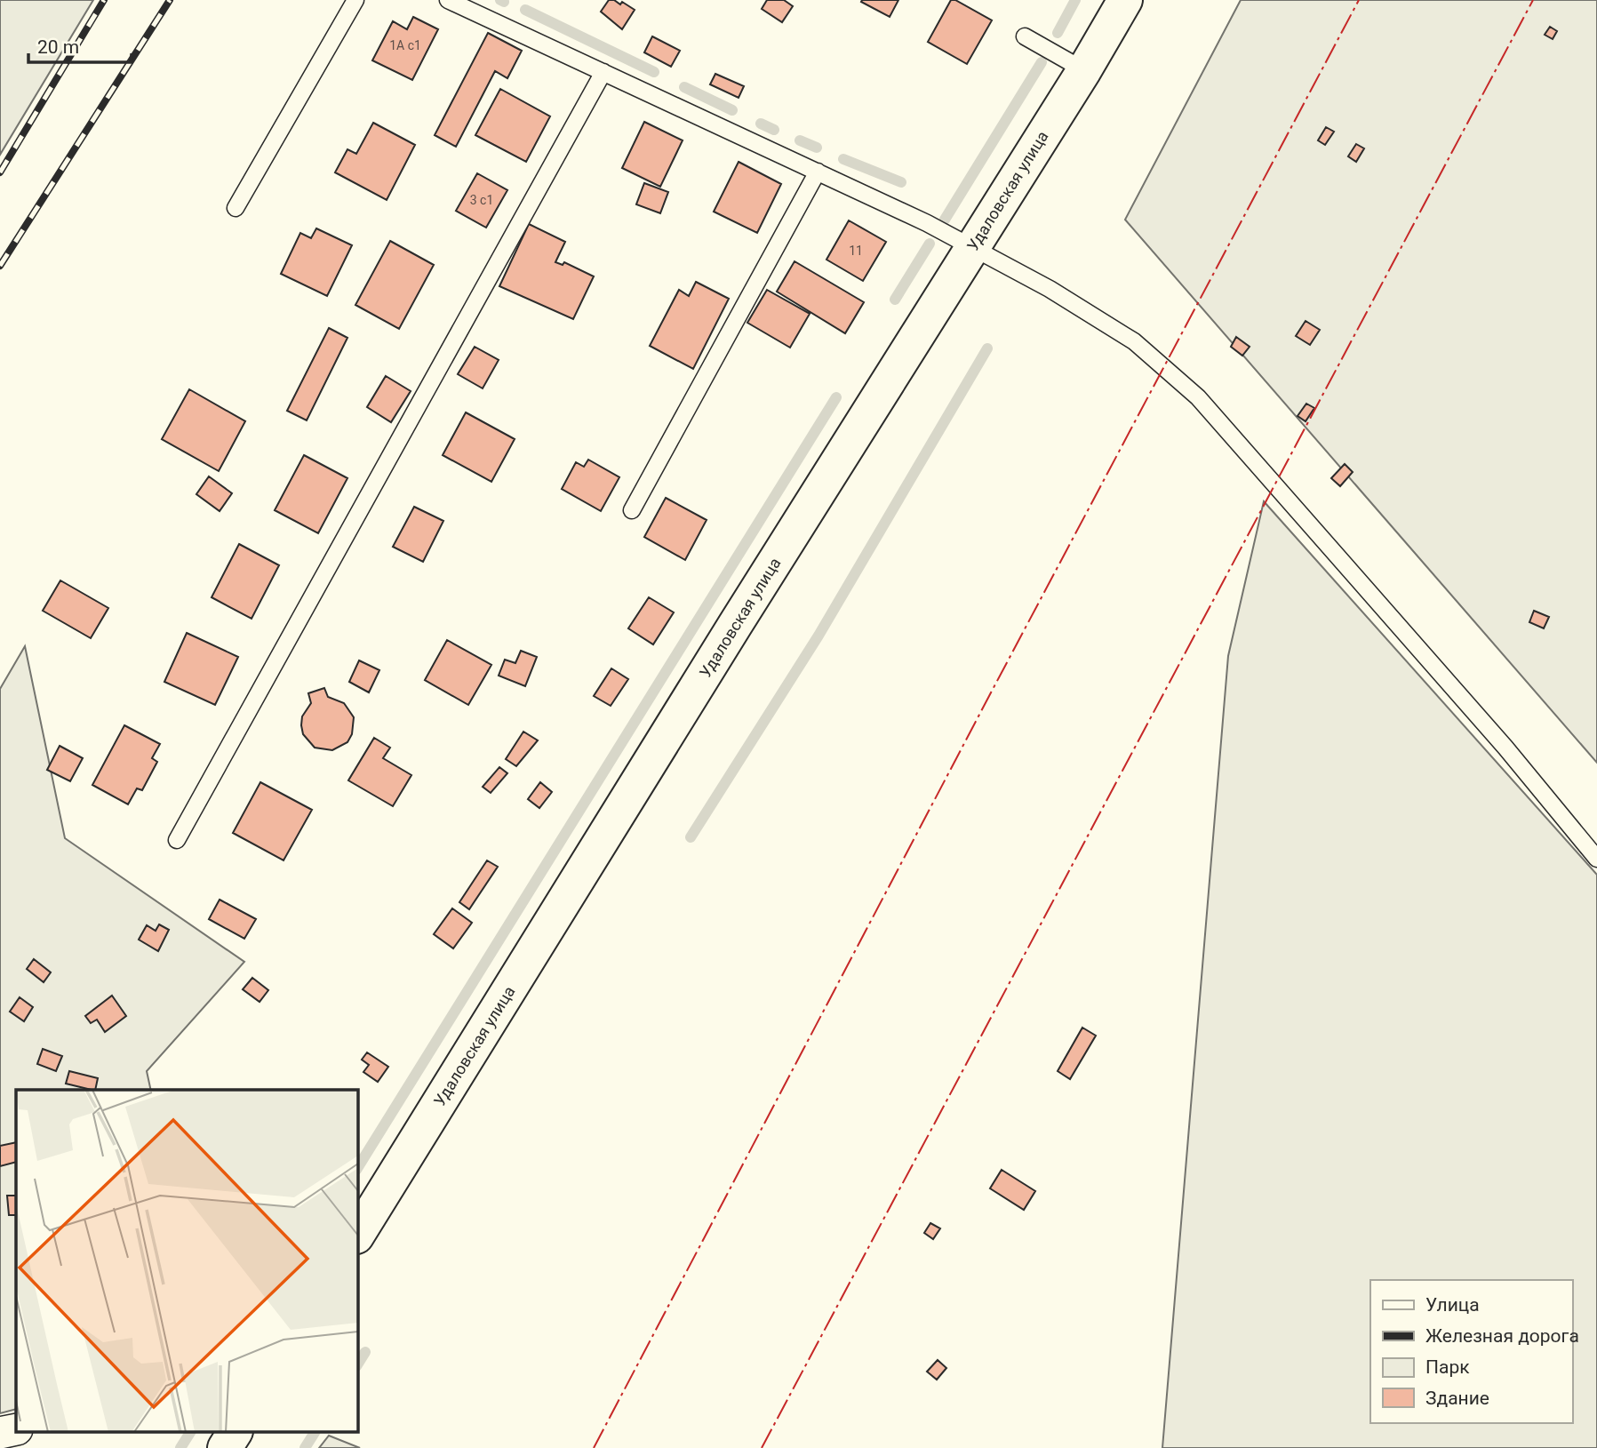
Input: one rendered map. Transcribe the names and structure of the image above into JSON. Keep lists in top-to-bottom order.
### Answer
{
  "streets": {
    "main road": ["Удаловская улица"]
  },
  "house_numbers": ["1А с1", "3 с1", "11"],
  "legend": [
    "Улица",
    "Железная дорога",
    "Парк",
    "Здание"
  ],
  "scale_bar": "20 m"
}
